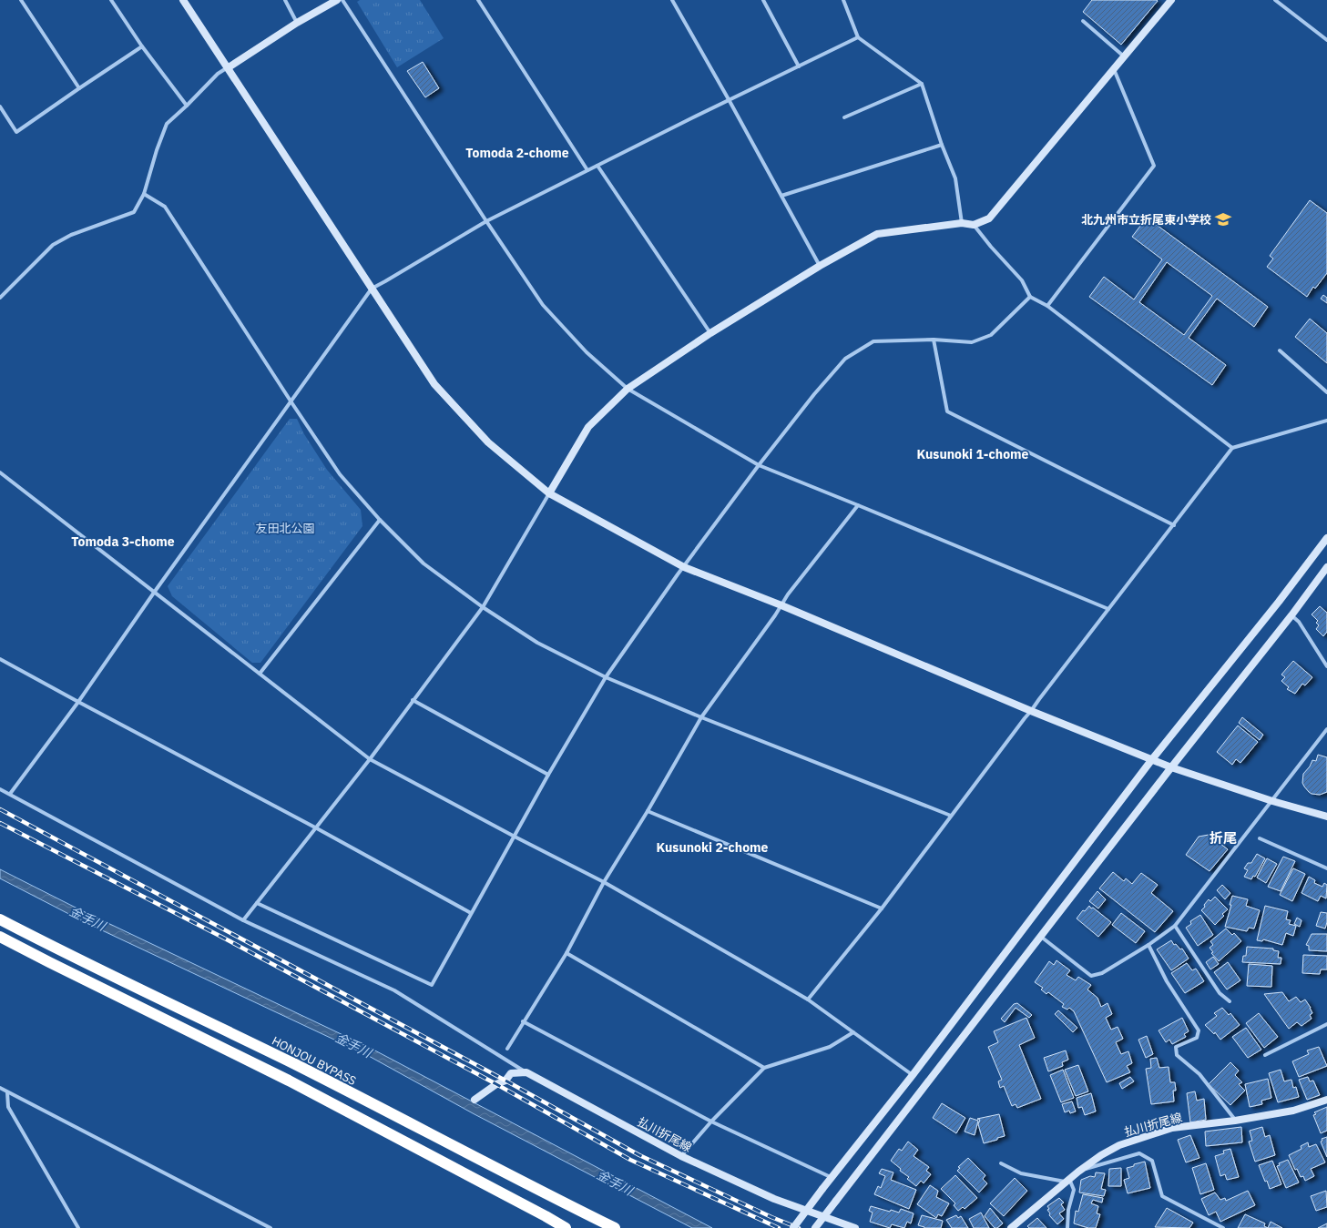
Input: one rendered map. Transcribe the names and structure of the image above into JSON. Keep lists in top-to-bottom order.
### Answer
{
  "streets": {
    "highway": ["HONJOU BYPASS"],
    "street": ["払川折尾線"]
  },
  "districts": [
    "Tomoda 2-chome",
    "Kusunoki 1-chome",
    "Tomoda 3-chome",
    "折尾",
    "Kusunoki 2-chome"
  ],
  "water": ["金手川"],
  "parks": ["友田北公園"],
  "places": {
    "school or university": ["北九州市立折尾東小学校"]
  }
}
